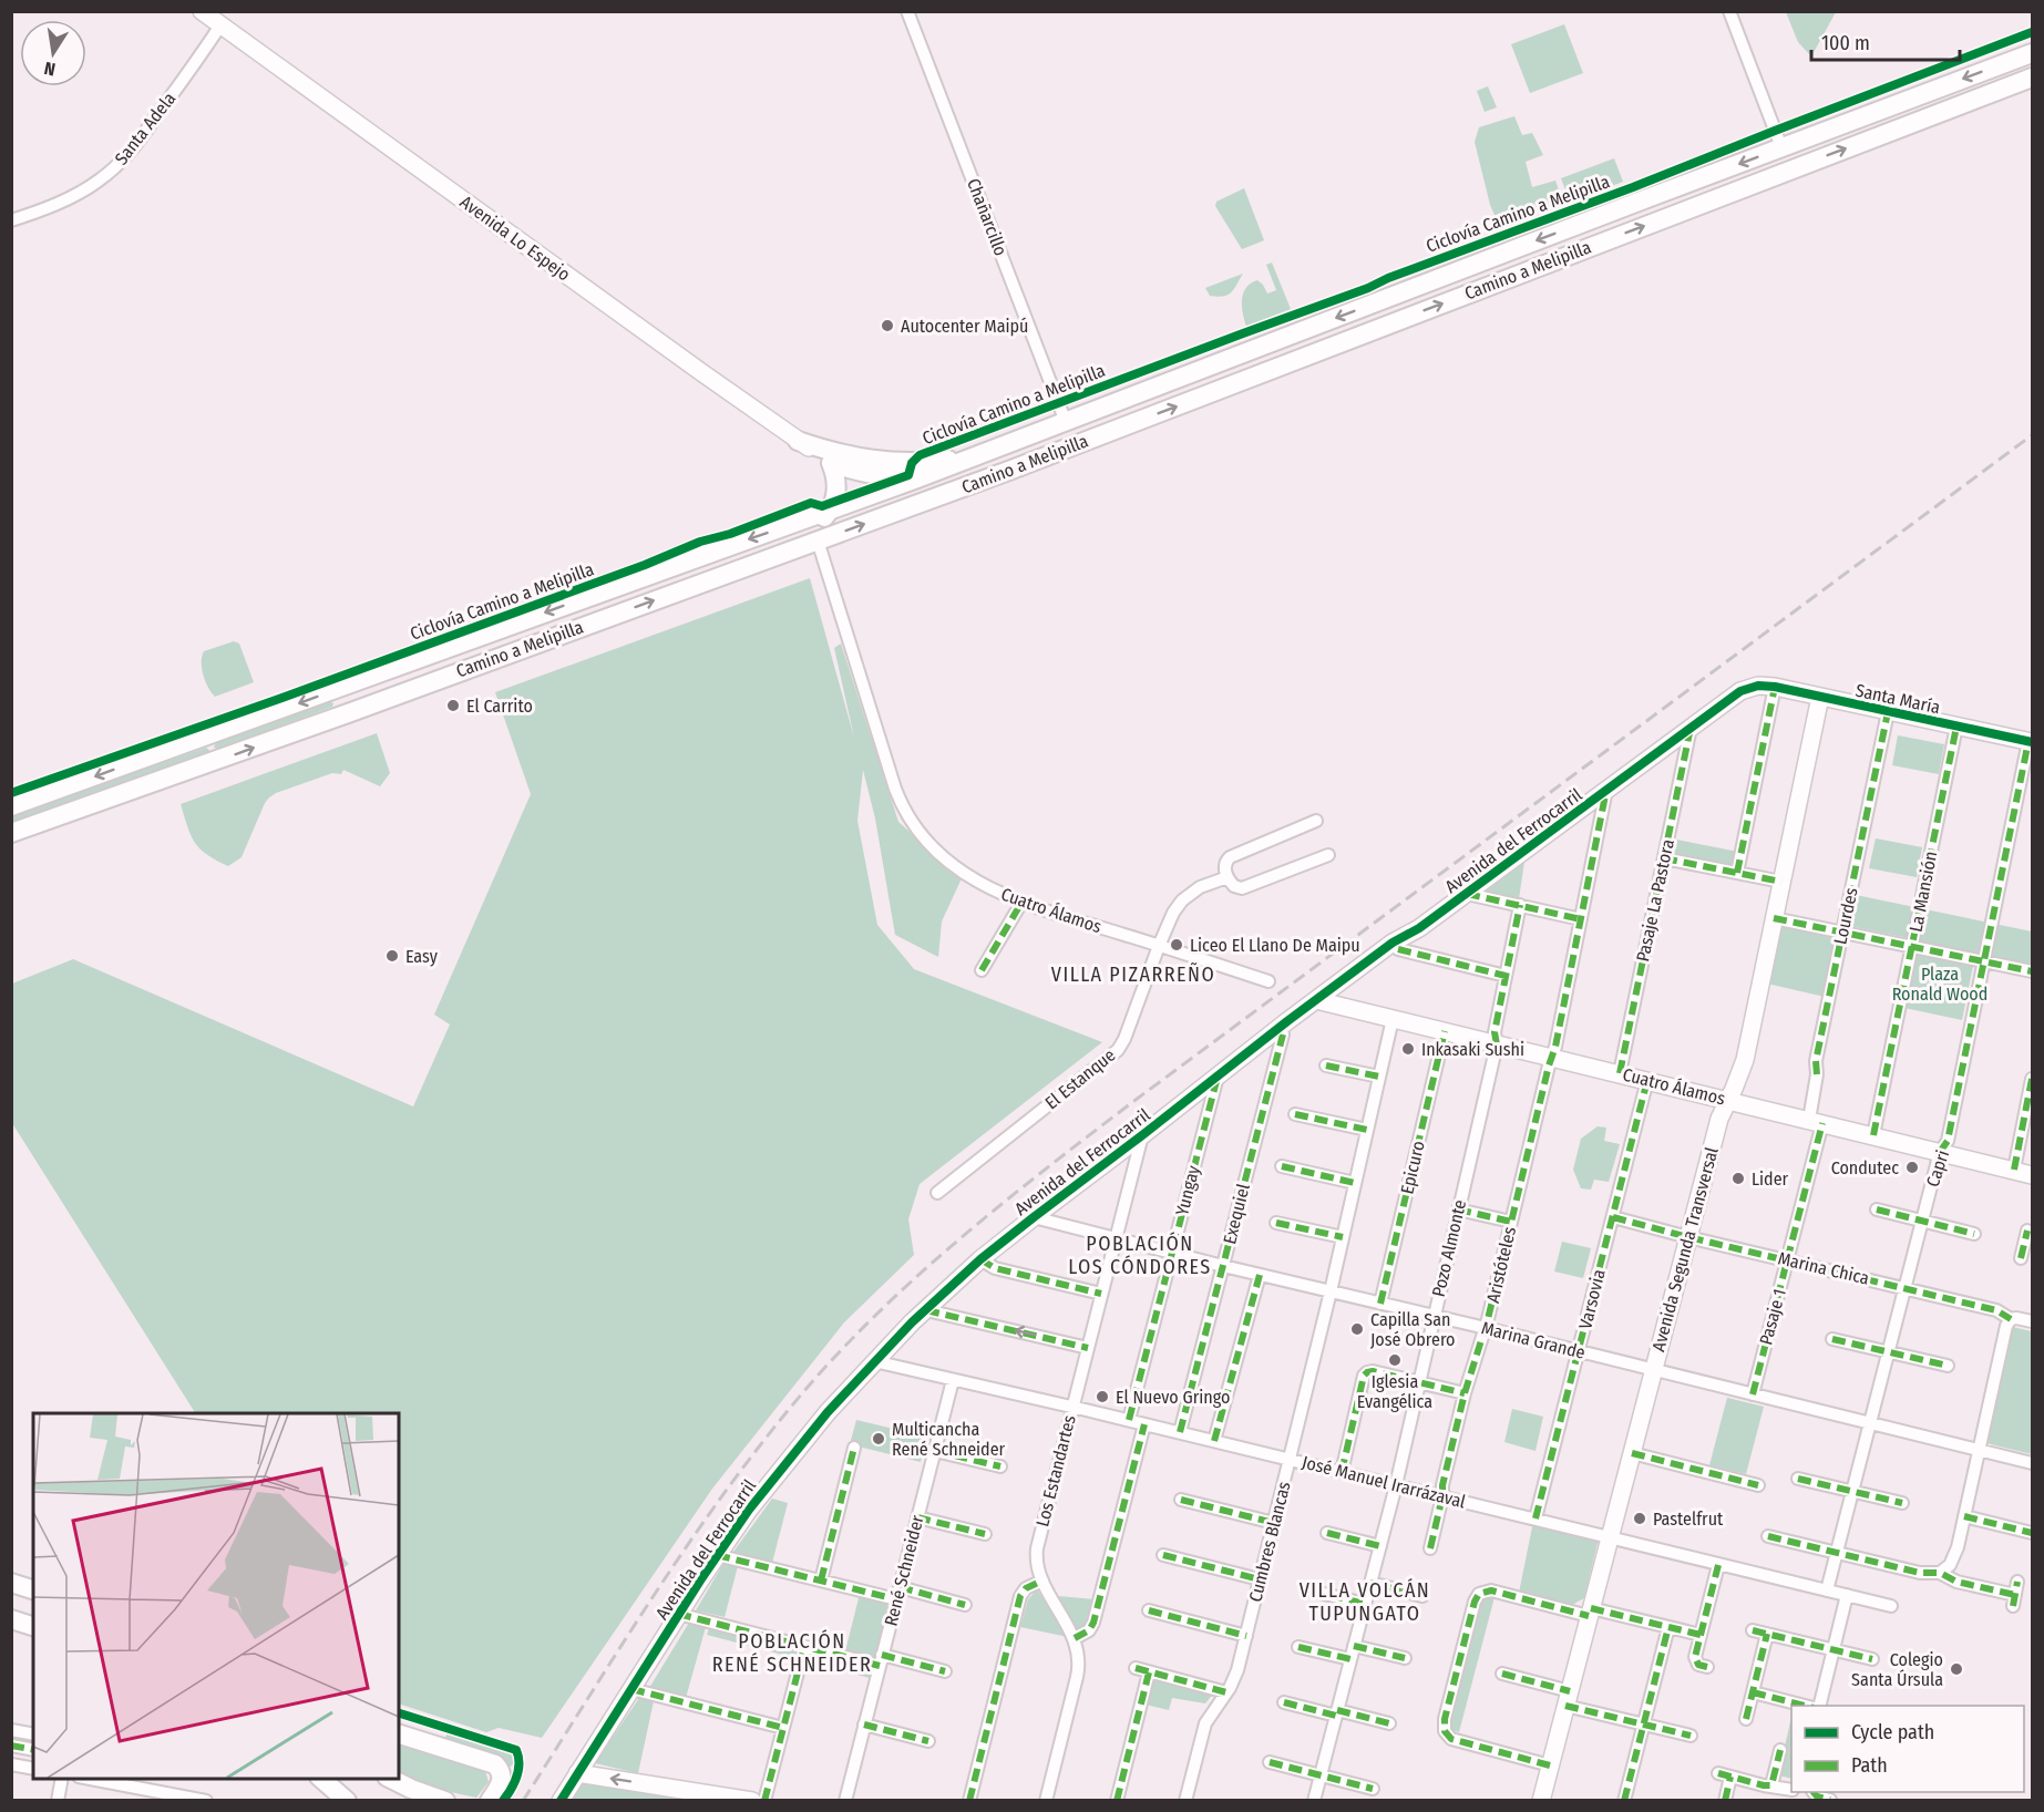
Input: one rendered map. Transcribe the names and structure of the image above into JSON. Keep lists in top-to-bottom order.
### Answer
{
  "streets": {
    "main road": ["Camino a Melipilla"],
    "street": [
      "Santa Adela",
      "Chañarcillo",
      "Avenida Lo Espejo",
      "Santa María",
      "Avenida del Ferrocarril",
      "La Mansión",
      "Pasaje La Pastora",
      "Cuatro Álamos",
      "Lourdes",
      "El Estanque",
      "Epicuro",
      "Capri",
      "Yungay",
      "Exequiel",
      "Pozo Almonte",
      "Avenida Segunda Transversal",
      "Aristóteles",
      "Marina Chica",
      "Varsovia",
      "Pasaje 1",
      "Marina Grande",
      "Los Estandartes",
      "José Manuel Irarrázaval",
      "Cumbres Blancas",
      "René Schneider"
    ],
    "cycle path": ["Ciclovía Camino a Melipilla"]
  },
  "crossings": [
    ["Santa Adela", "Avenida Lo Espejo"],
    ["Chañarcillo", "Camino a Melipilla"],
    ["Camino a Melipilla", "Cuatro Álamos"],
    ["Santa María", "Avenida del Ferrocarril"],
    ["Santa María", "La Mansión"],
    ["Santa María", "Lourdes"],
    ["Santa María", "Capri"],
    ["Santa María", "Avenida Segunda Transversal"],
    ["Avenida del Ferrocarril", "Pasaje La Pastora"],
    ["Avenida del Ferrocarril", "Cuatro Álamos"],
    ["Avenida del Ferrocarril", "Yungay"],
    ["Avenida del Ferrocarril", "Exequiel"],
    ["Avenida del Ferrocarril", "Aristóteles"],
    ["Avenida del Ferrocarril", "Marina Grande"],
    ["Avenida del Ferrocarril", "Los Estandartes"],
    ["Avenida del Ferrocarril", "José Manuel Irarrázaval"],
    ["La Mansión", "Cuatro Álamos"],
    ["Pasaje La Pastora", "Cuatro Álamos"],
    ["Cuatro Álamos", "Lourdes"],
    ["Cuatro Álamos", "El Estanque"],
    ["Cuatro Álamos", "Epicuro"],
    ["Cuatro Álamos", "Capri"],
    ["Cuatro Álamos", "Pozo Almonte"],
    ["Cuatro Álamos", "Avenida Segunda Transversal"],
    ["Cuatro Álamos", "Aristóteles"],
    ["Cuatro Álamos", "Varsovia"],
    ["Cuatro Álamos", "Pasaje 1"],
    ["Cuatro Álamos", "Cumbres Blancas"],
    ["Lourdes", "Pasaje 1"],
    ["Epicuro", "Marina Grande"],
    ["Capri", "Marina Chica"],
    ["Capri", "Marina Grande"],
    ["Capri", "José Manuel Irarrázaval"],
    ["Yungay", "Marina Grande"],
    ["Yungay", "José Manuel Irarrázaval"],
    ["Exequiel", "Marina Grande"],
    ["Exequiel", "José Manuel Irarrázaval"],
    ["Pozo Almonte", "Marina Grande"],
    ["Pozo Almonte", "José Manuel Irarrázaval"],
    ["Avenida Segunda Transversal", "Marina Chica"],
    ["Avenida Segunda Transversal", "Marina Grande"],
    ["Avenida Segunda Transversal", "José Manuel Irarrázaval"],
    ["Aristóteles", "Marina Grande"],
    ["Aristóteles", "José Manuel Irarrázaval"],
    ["Marina Chica", "Varsovia"],
    ["Marina Chica", "Pasaje 1"],
    ["Varsovia", "Marina Grande"],
    ["Varsovia", "José Manuel Irarrázaval"],
    ["Pasaje 1", "Marina Grande"],
    ["Marina Grande", "Los Estandartes"],
    ["Marina Grande", "Cumbres Blancas"],
    ["Los Estandartes", "José Manuel Irarrázaval"],
    ["José Manuel Irarrázaval", "Cumbres Blancas"],
    ["José Manuel Irarrázaval", "René Schneider"]
  ],
  "districts": [
    "VILLA PIZARREÑO",
    "POBLACIÓN LOS CÓNDORES",
    "VILLA VOLCÁN TUPUNGATO",
    "POBLACIÓN RENÉ SCHNEIDER"
  ],
  "parks": ["Plaza Ronald Wood"],
  "places": [
    "Autocenter Maipú",
    "El Carrito",
    "Liceo El Llano De Maipu",
    "Easy",
    "Inkasaki Sushi",
    "Condutec",
    "Lider",
    "Capilla San José Obrero",
    "Iglesia Evangélica",
    "El Nuevo Gringo",
    "Multicancha René Schneider",
    "Pastelfrut",
    "Colegio Santa Úrsula"
  ],
  "legend": ["Cycle path", "Path"],
  "scale_bar": "100 m",
  "north": "bottom"
}
